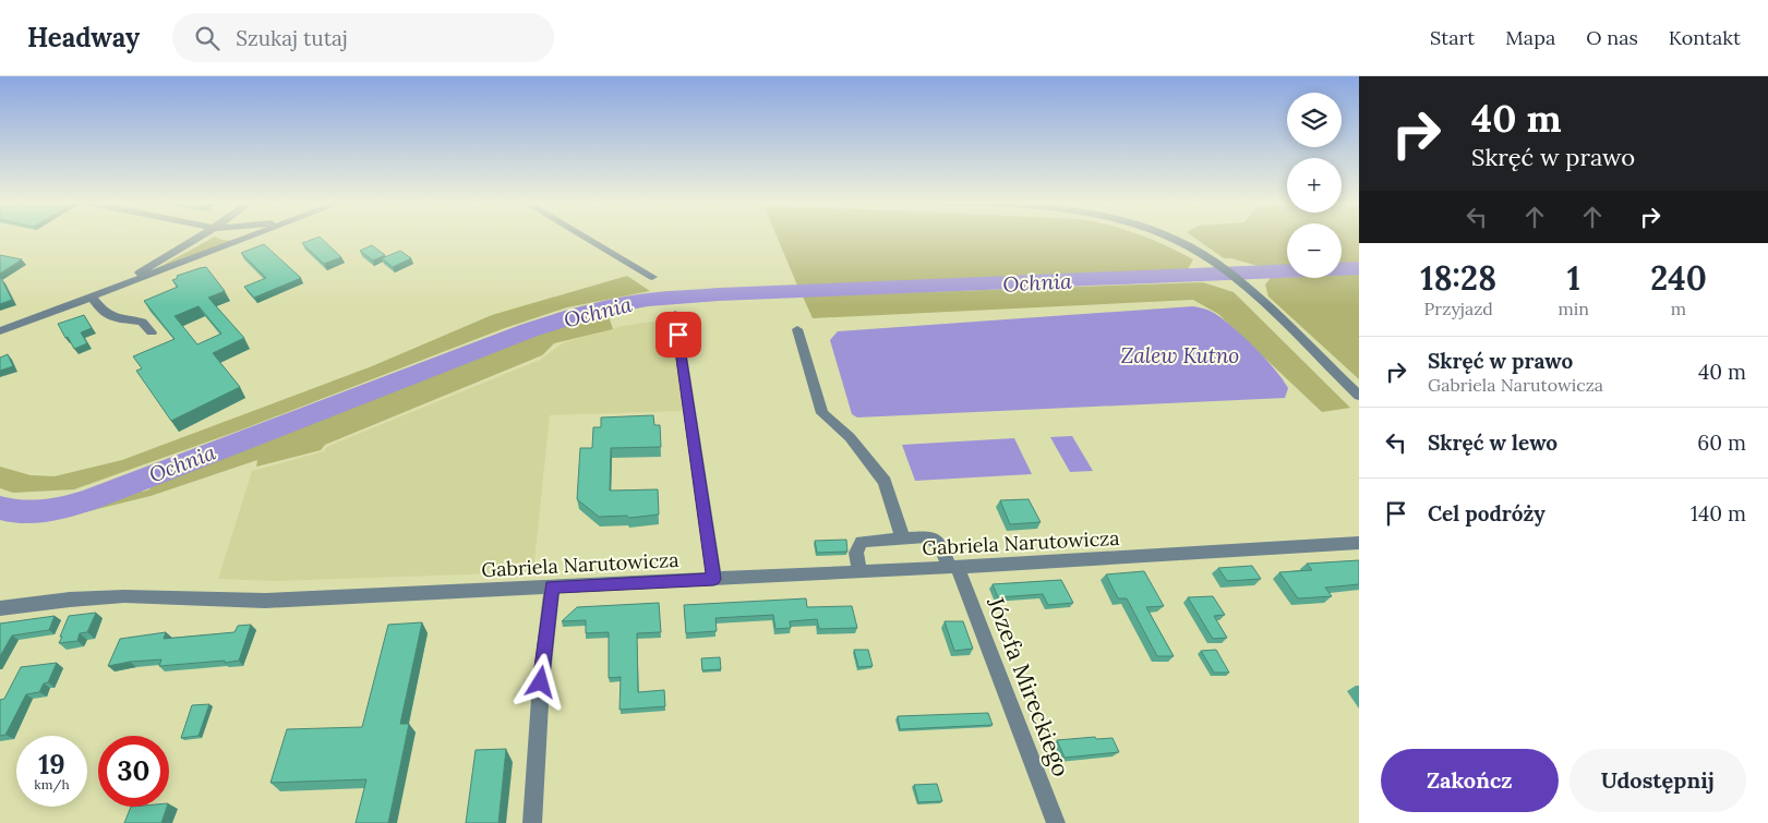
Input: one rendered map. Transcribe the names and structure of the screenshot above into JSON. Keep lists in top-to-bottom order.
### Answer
{
  "streets": {
    "street": ["Gabriela Narutowicza", "Józefa Mireckiego"]
  },
  "crossings": [
    ["Gabriela Narutowicza", "Józefa Mireckiego"]
  ],
  "water": ["Ochnia", "Zalew Kutno"],
  "page": {
    "header": "Headway",
    "search": "Szukaj tutaj",
    "nav": [
      "Start",
      "Mapa",
      "O nas",
      "Kontakt"
    ],
    "turn": ["40 m", "Skręć w prawo"],
    "map_buttons": ["+", "−"],
    "eta": [
      "18:28",
      "Przyjazd",
      "1",
      "min",
      "240",
      "m"
    ],
    "list": [
      {
        "name": "Skręć w prawo",
        "note": "Gabriela Narutowicza",
        "value": "40 m"
      },
      {
        "name": "Skręć w lewo",
        "value": "60 m"
      },
      {
        "name": "Cel podróży",
        "value": "140 m"
      }
    ],
    "speed": "19 km/h",
    "limit": "30",
    "buttons": ["Zakończ", "Udostępnij"]
  }
}
